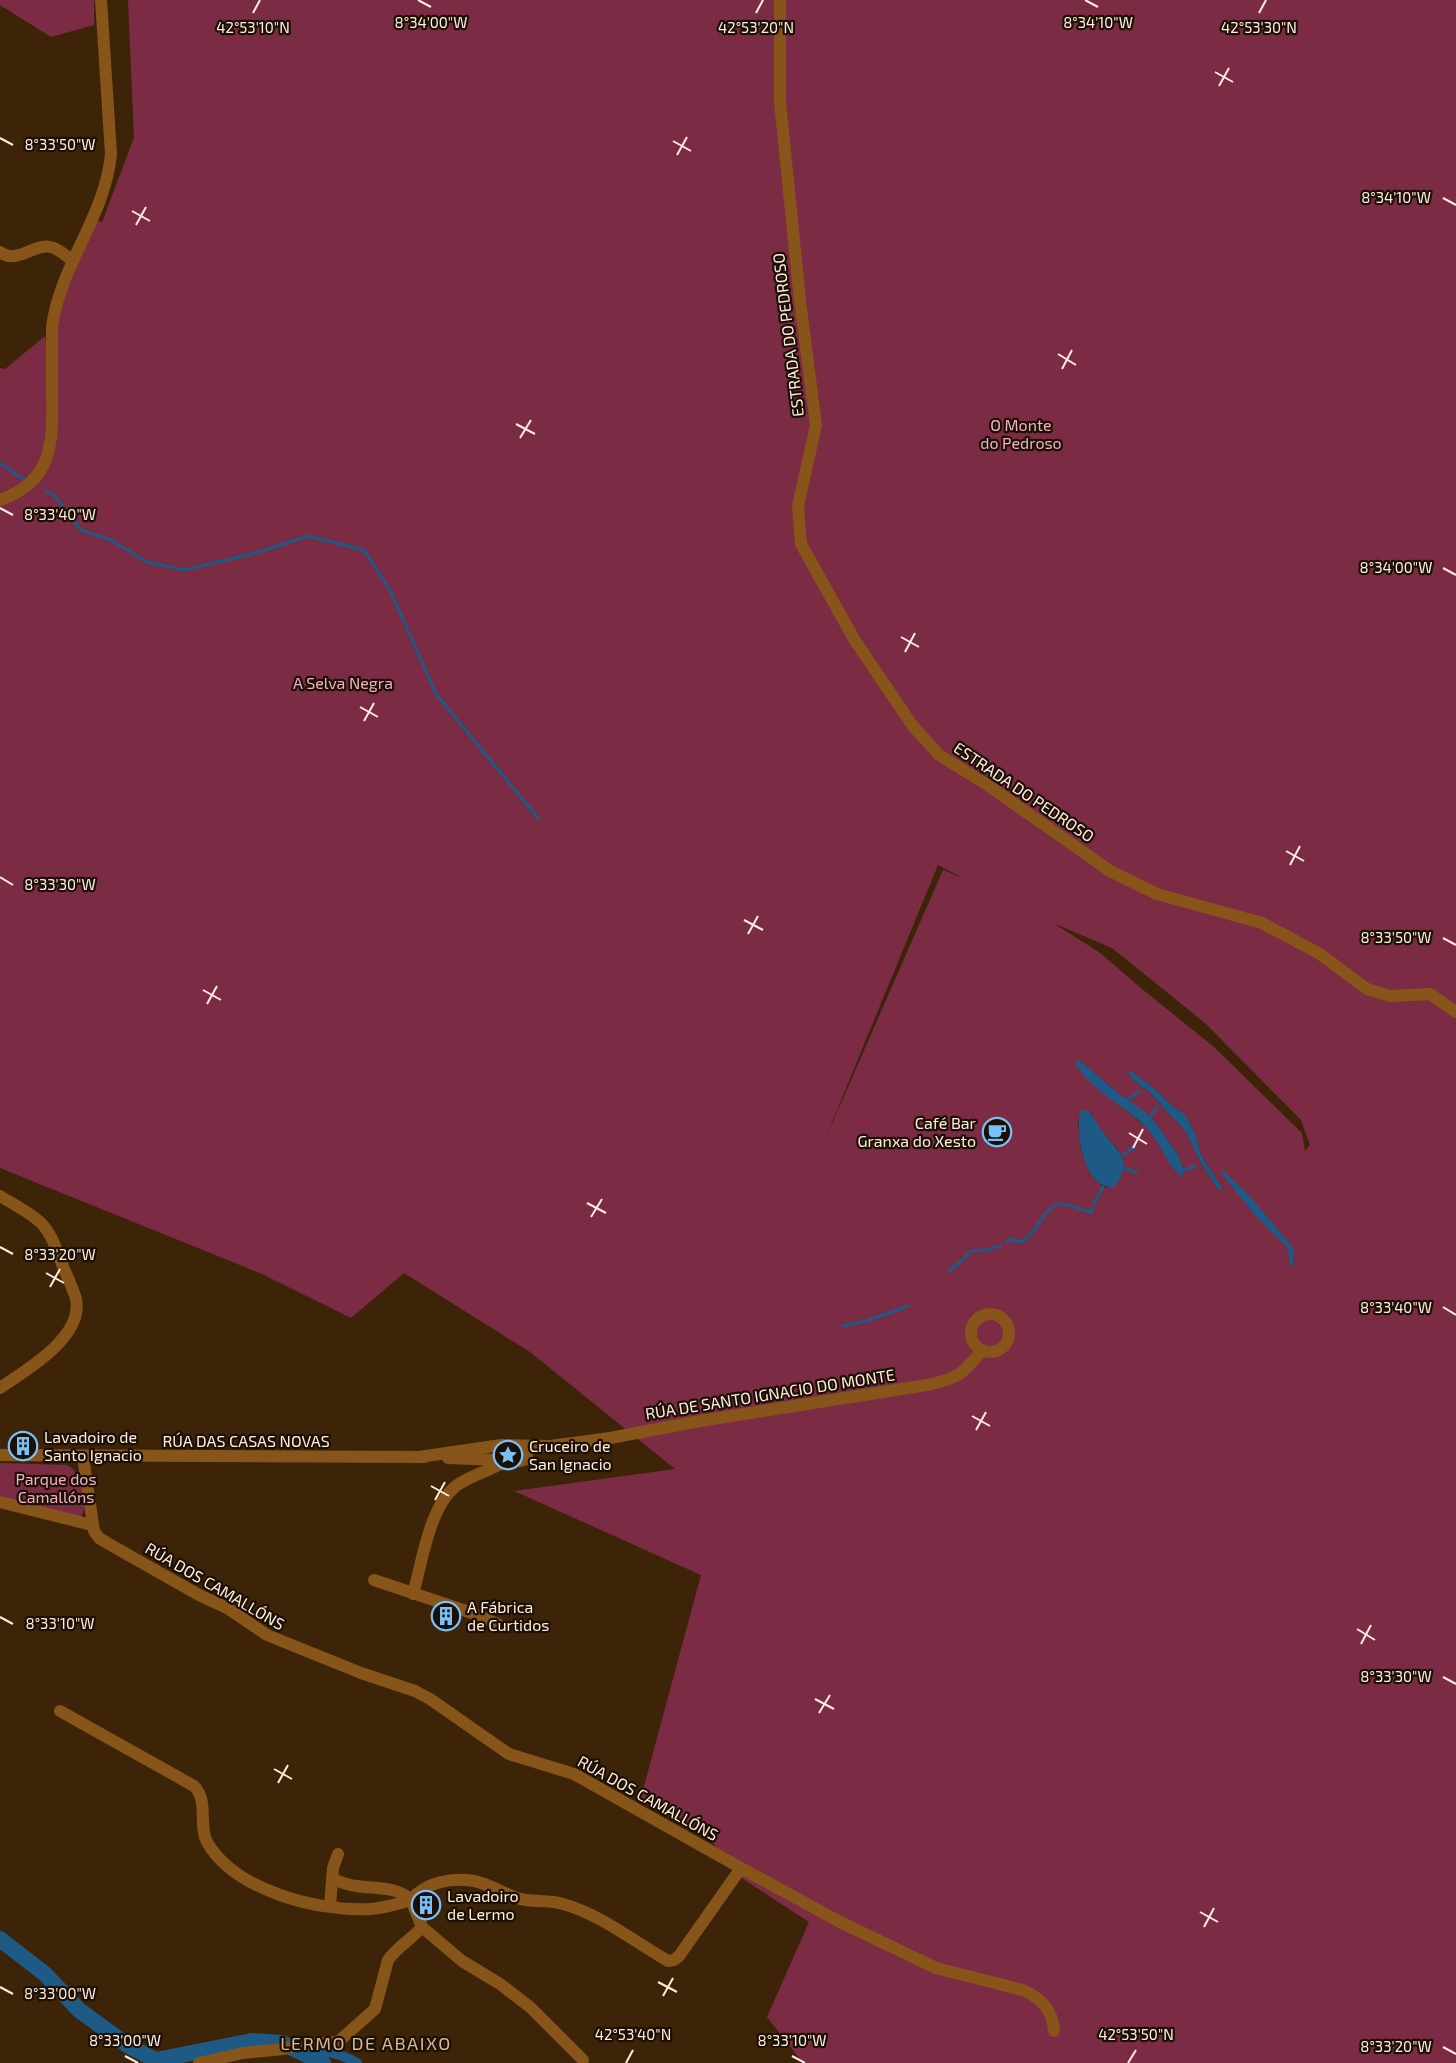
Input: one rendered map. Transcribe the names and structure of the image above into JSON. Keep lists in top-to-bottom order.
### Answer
{
  "streets": {
    "street": [
      "ESTRADA DO PEDROSO",
      "RÚA DE SANTO IGNACIO DO MONTE",
      "RÚA DAS CASAS NOVAS",
      "RÚA DOS CAMALLÓNS"
    ]
  },
  "crossings": [
    ["RÚA DE SANTO IGNACIO DO MONTE", "RÚA DAS CASAS NOVAS"]
  ],
  "districts": ["LERMO DE ABAIXO"],
  "parks": ["O Monte do Pedroso", "A Selva Negra", "Parque dos Camallóns"],
  "places": {
    "cafe": ["Café Bar Granxa do Xesto"],
    "building": ["Lavadoiro de Santo Ignacio", "A Fábrica de Curtidos", "Lavadoiro de Lermo"],
    "place": ["Cruceiro de San Ignacio"]
  },
  "coordinates": [
    "8°34'00\"W",
    "8°34'10\"W",
    "42°53'10\"N",
    "42°53'20\"N",
    "42°53'30\"N",
    "8°33'50\"W",
    "8°33'40\"W",
    "8°33'30\"W",
    "8°33'20\"W",
    "8°33'10\"W",
    "8°33'00\"W",
    "42°53'40\"N",
    "42°53'50\"N"
  ]
}
